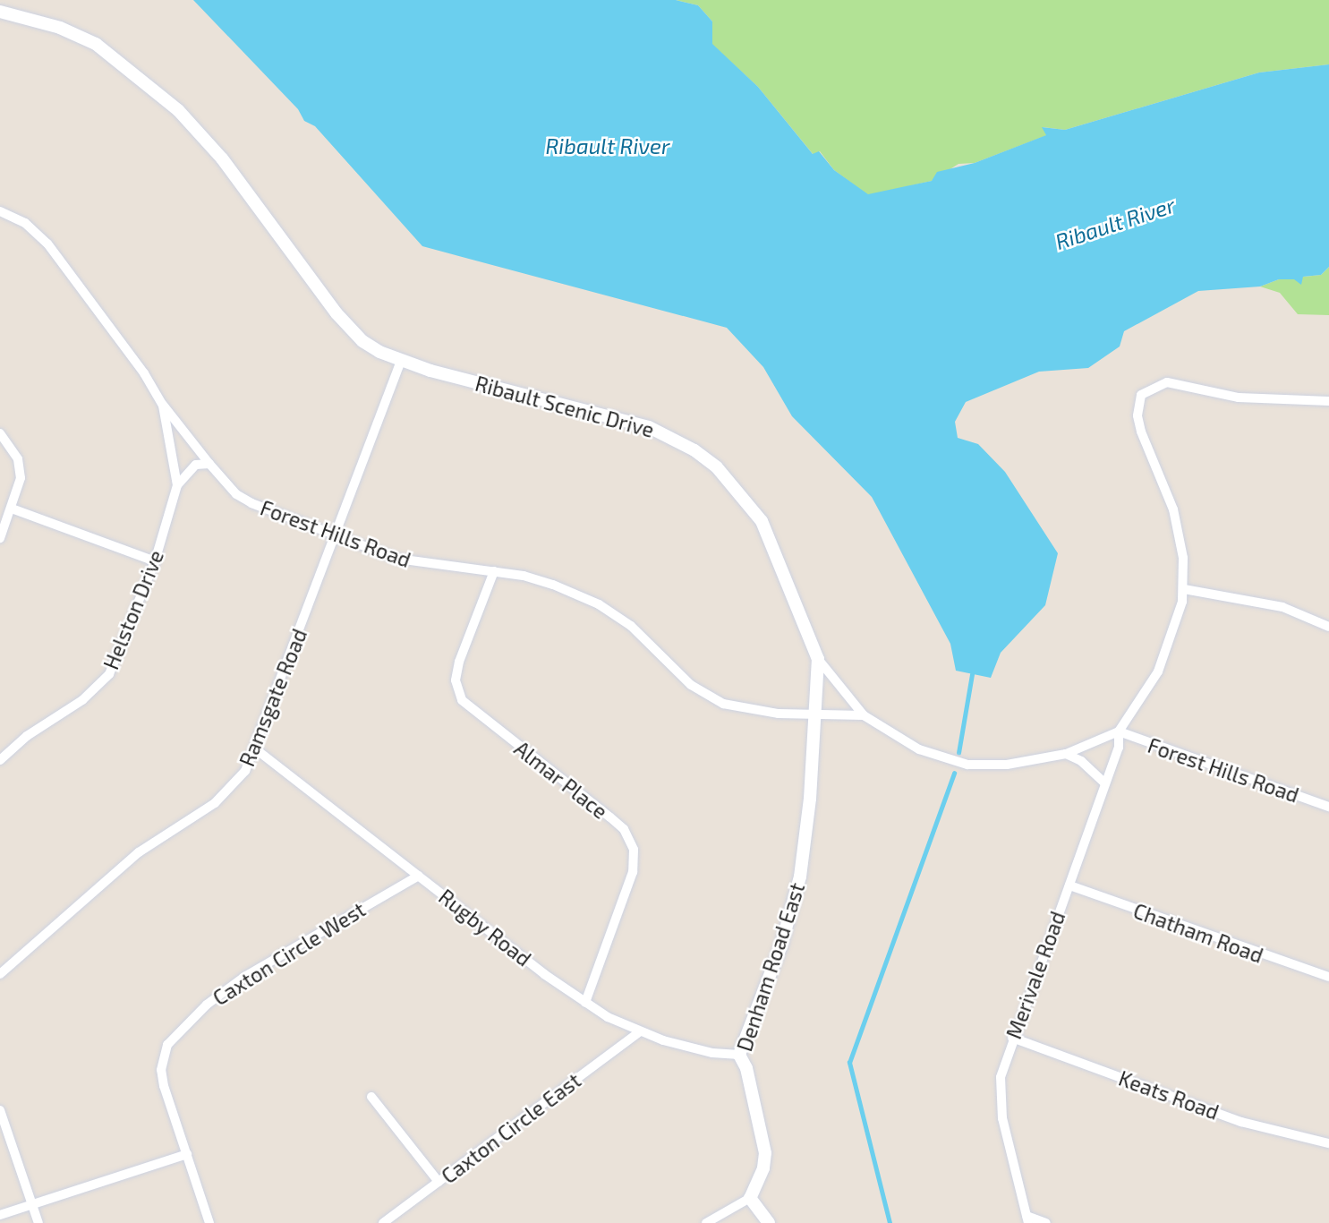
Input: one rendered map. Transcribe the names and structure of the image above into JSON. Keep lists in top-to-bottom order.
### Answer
{
  "streets": {
    "street": [
      "Ribault Scenic Drive",
      "Forest Hills Road",
      "Helston Drive",
      "Ramsgate Road",
      "Almar Place",
      "Rugby Road",
      "Chatham Road",
      "Caxton Circle West",
      "Denham Road East",
      "Merivale Road",
      "Keats Road",
      "Caxton Circle East"
    ]
  },
  "crossings": [
    ["Ribault Scenic Drive", "Forest Hills Road"],
    ["Ribault Scenic Drive", "Ramsgate Road"],
    ["Ribault Scenic Drive", "Denham Road East"],
    ["Forest Hills Road", "Ramsgate Road"],
    ["Forest Hills Road", "Almar Place"],
    ["Forest Hills Road", "Denham Road East"],
    ["Forest Hills Road", "Merivale Road"],
    ["Ramsgate Road", "Rugby Road"],
    ["Almar Place", "Rugby Road"],
    ["Rugby Road", "Caxton Circle West"],
    ["Rugby Road", "Denham Road East"],
    ["Rugby Road", "Caxton Circle East"],
    ["Chatham Road", "Merivale Road"],
    ["Merivale Road", "Keats Road"]
  ],
  "water": ["Ribault River"]
}
